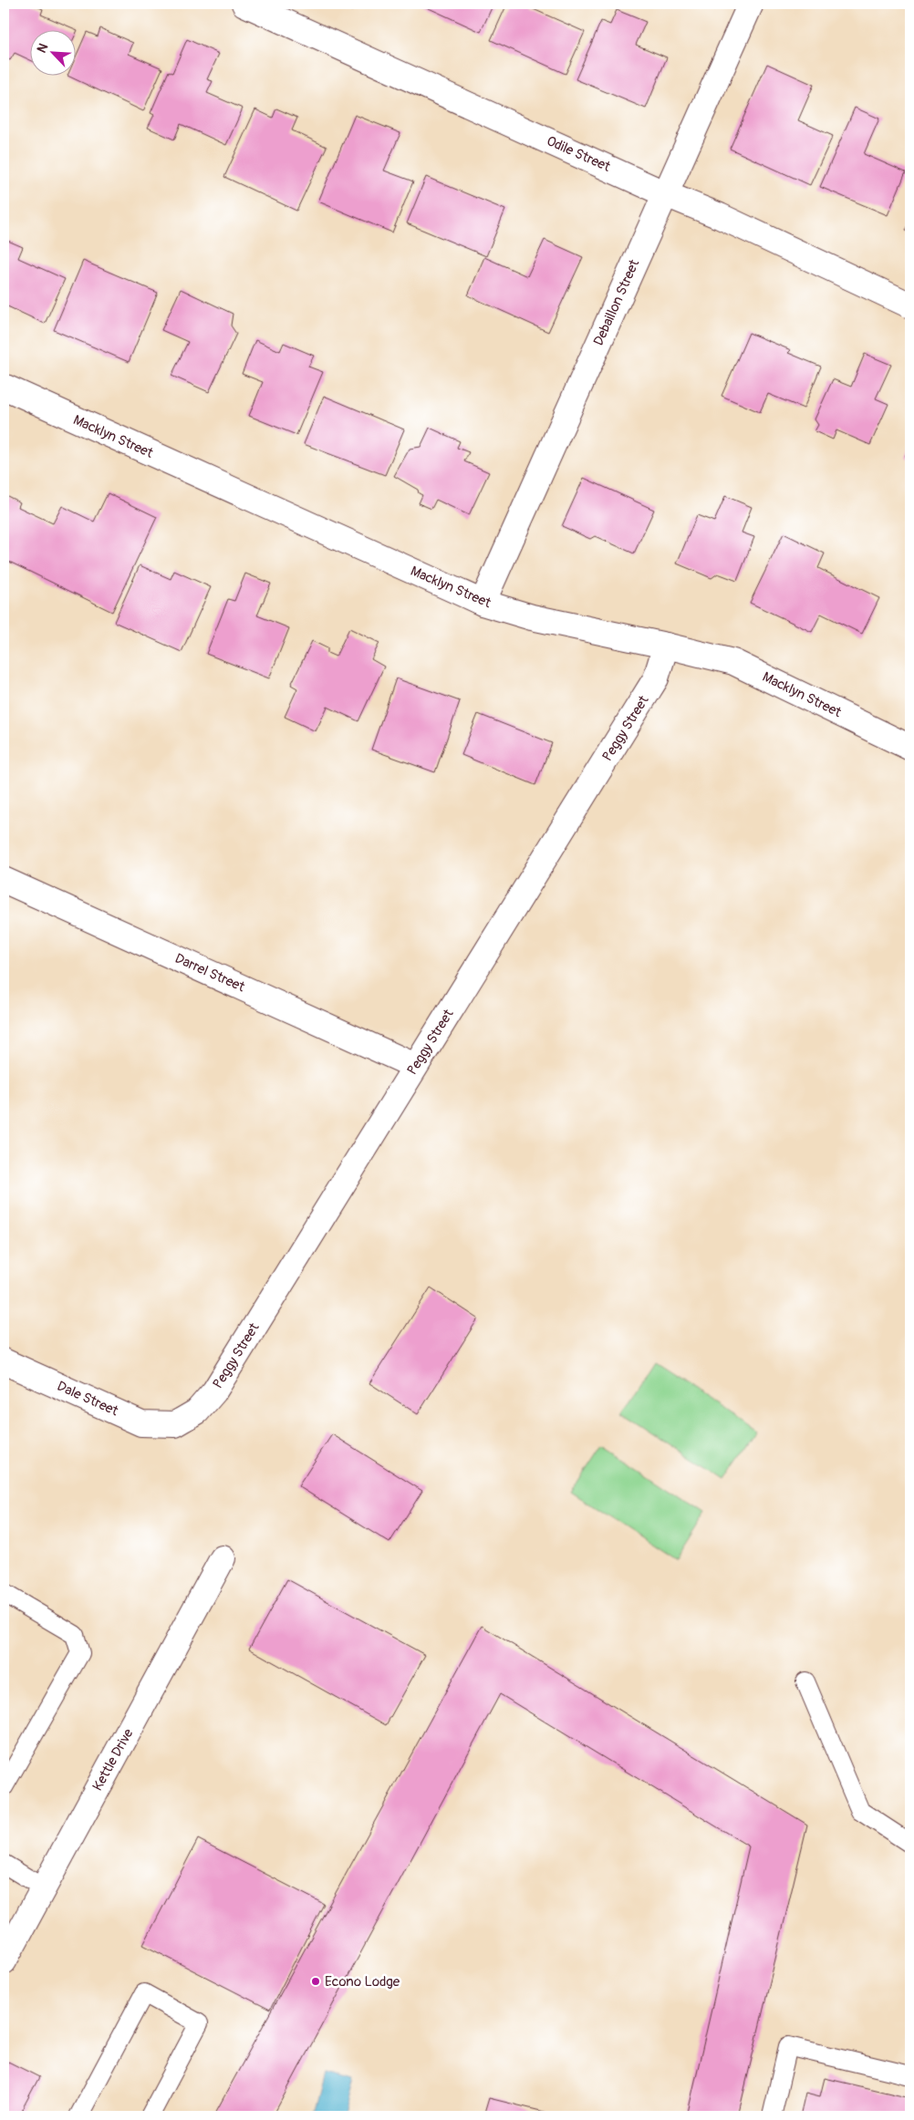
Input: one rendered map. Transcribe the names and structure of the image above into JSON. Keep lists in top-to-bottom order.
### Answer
{
  "streets": {
    "street": [
      "Odile Street",
      "Debaillon Street",
      "Macklyn Street",
      "Peggy Street",
      "Darrel Street",
      "Dale Street",
      "Kettle Drive"
    ]
  },
  "crossings": [
    ["Odile Street", "Debaillon Street"],
    ["Debaillon Street", "Macklyn Street"],
    ["Macklyn Street", "Peggy Street"],
    ["Peggy Street", "Darrel Street"],
    ["Peggy Street", "Dale Street"]
  ],
  "places": ["Econo Lodge"],
  "north": "top left"
}
